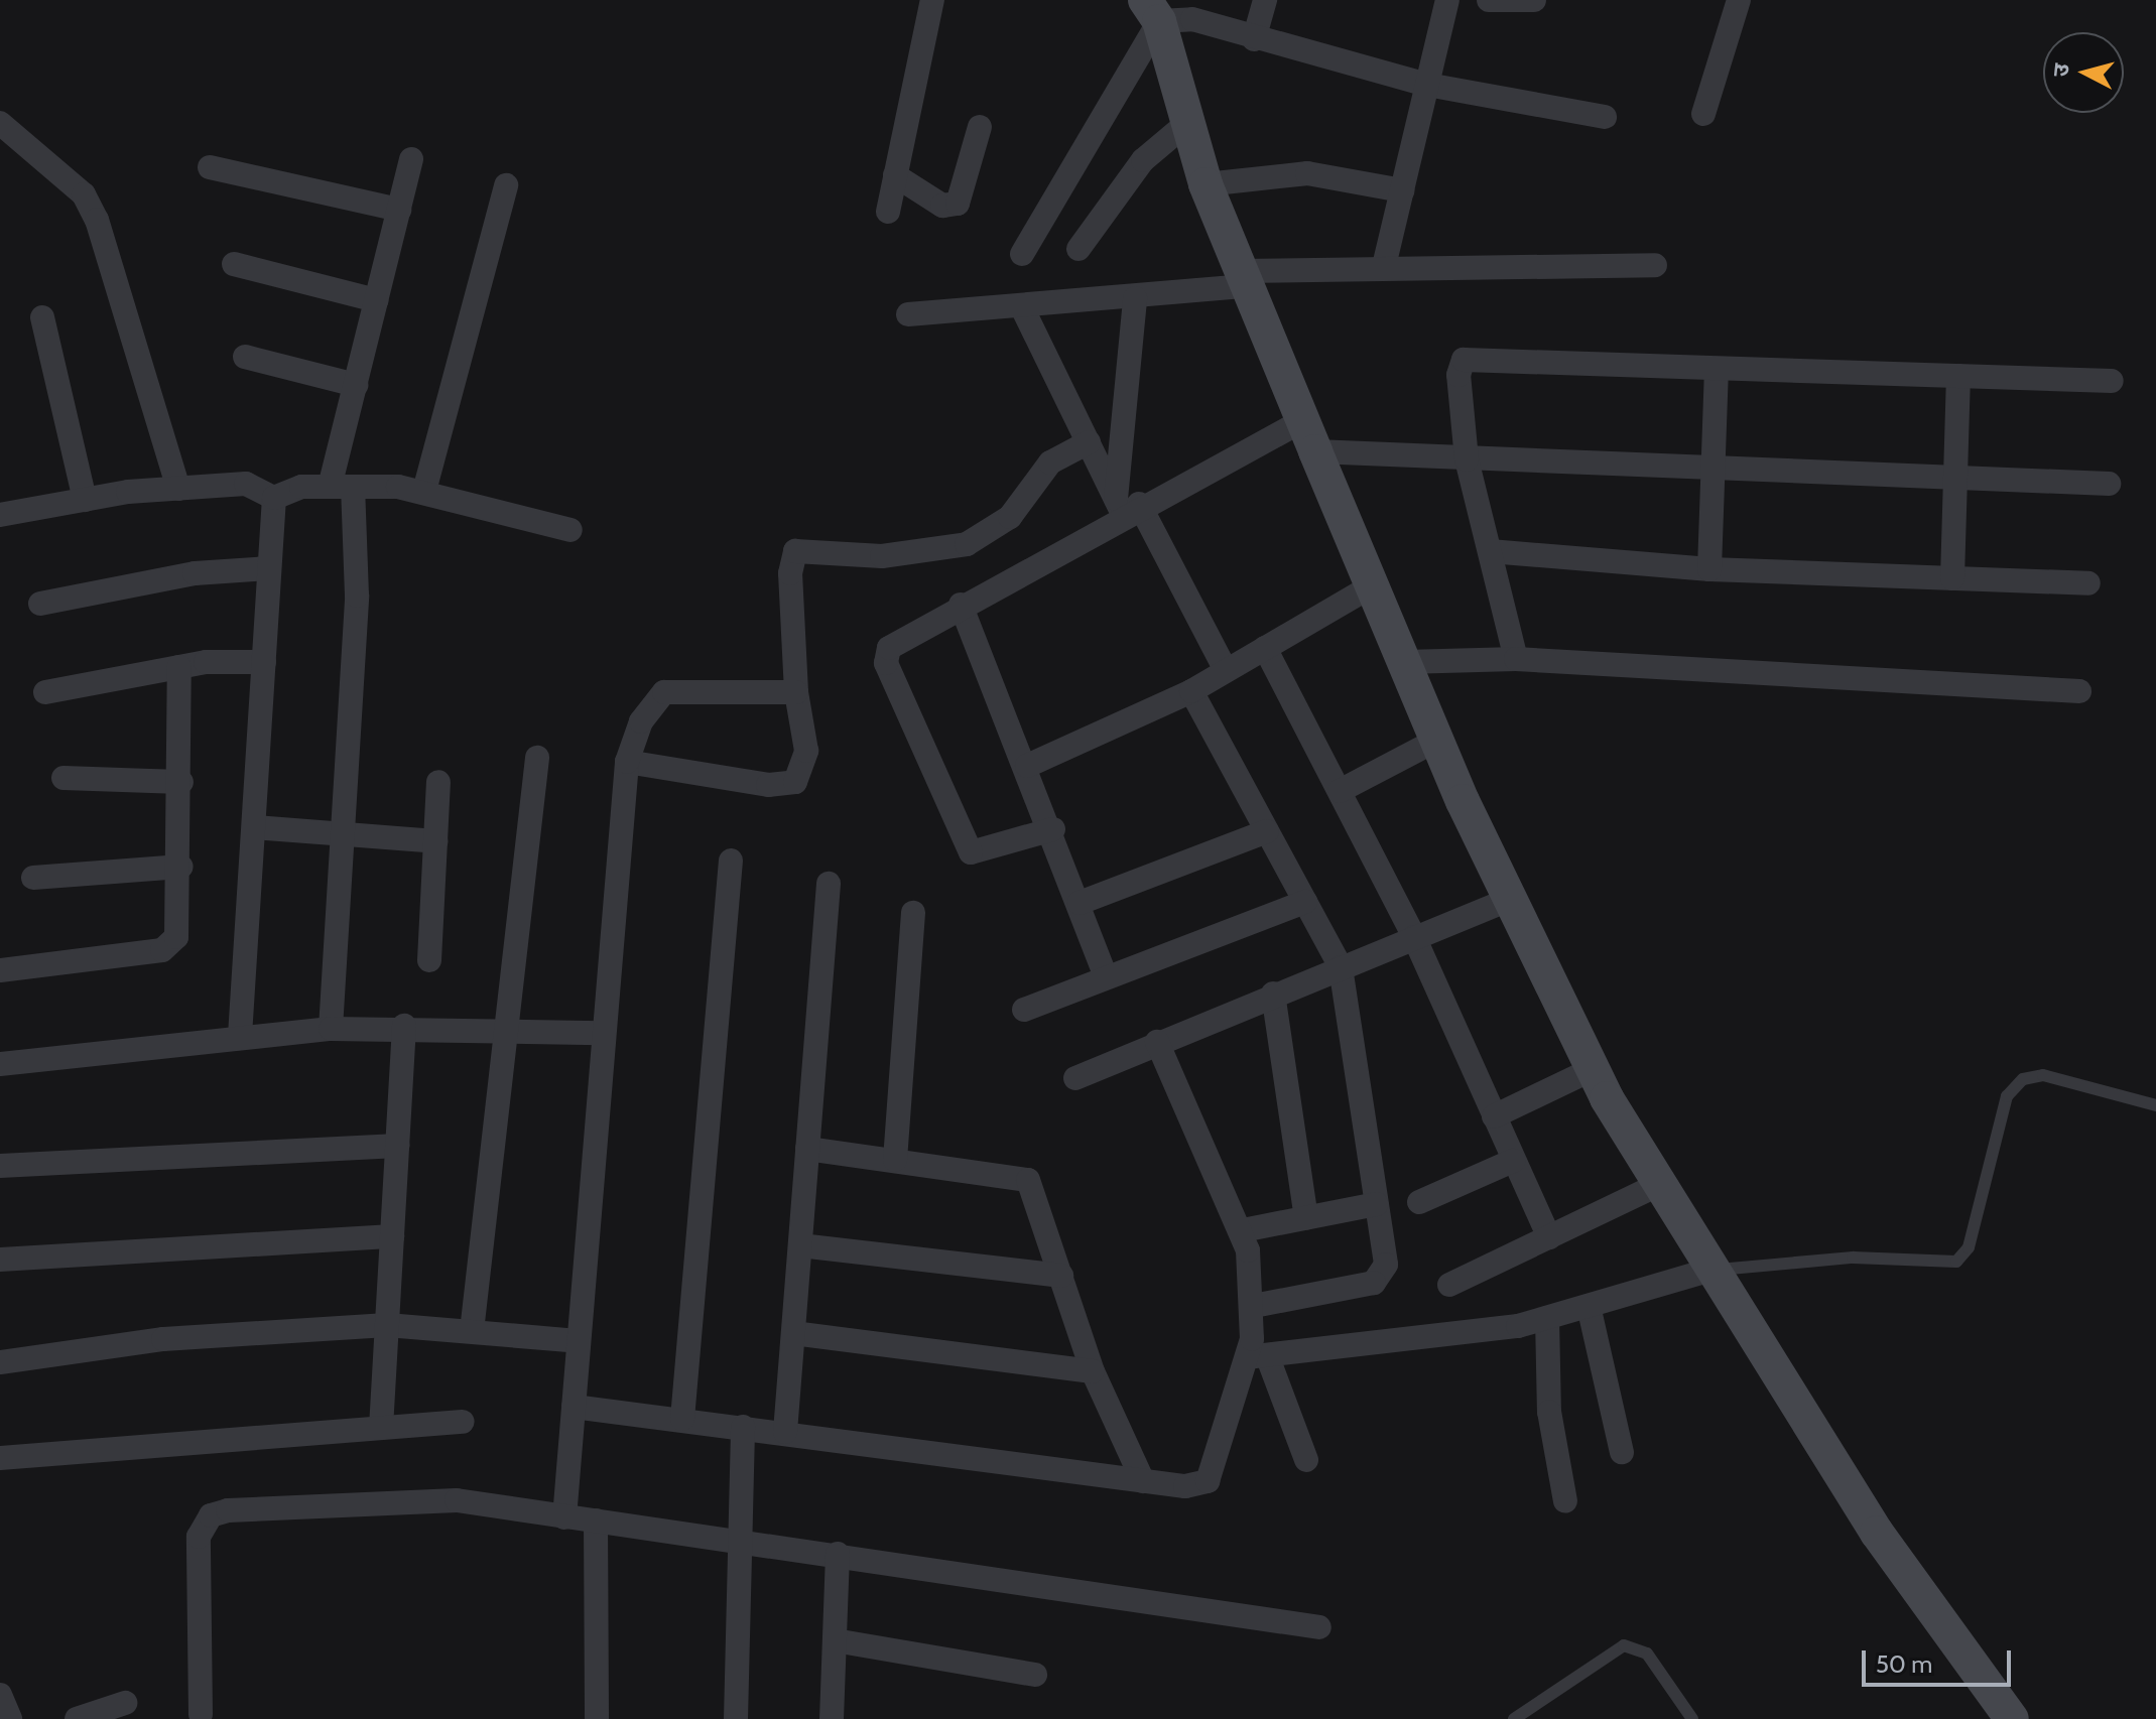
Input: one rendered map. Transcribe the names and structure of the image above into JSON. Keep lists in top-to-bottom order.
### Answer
{
  "scale_bar": "50 m",
  "north": "left"
}
